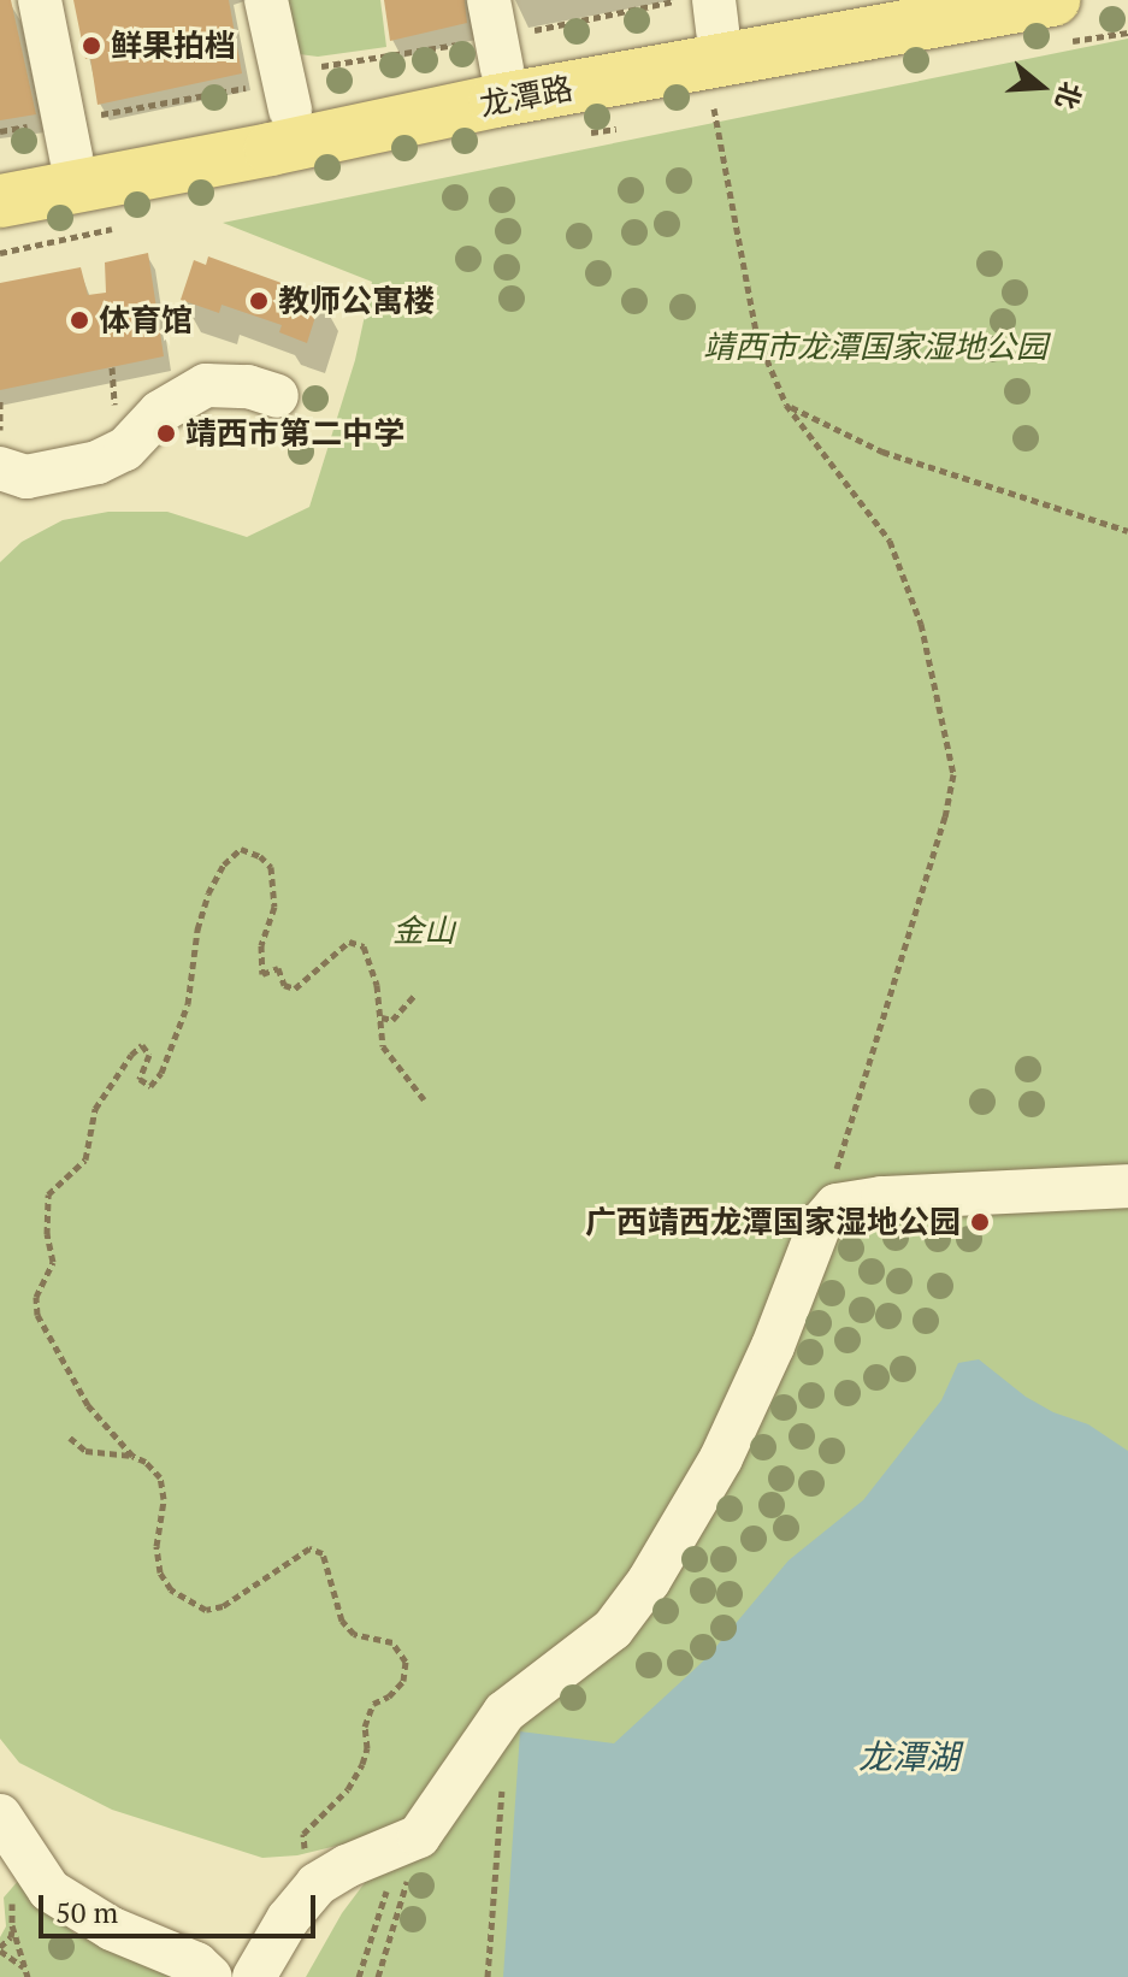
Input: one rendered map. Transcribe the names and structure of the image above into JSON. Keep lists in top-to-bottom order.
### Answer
{
  "streets": {
    "main road": ["龙潭路"]
  },
  "water": ["龙潭湖"],
  "parks": ["靖西市龙潭国家湿地公园", "金山"],
  "places": [
    "鲜果拍档",
    "教师公寓楼",
    "体育馆",
    "靖西市第二中学",
    "广西靖西龙潭国家湿地公园"
  ],
  "scale_bar": "50 m",
  "north": "right"
}
